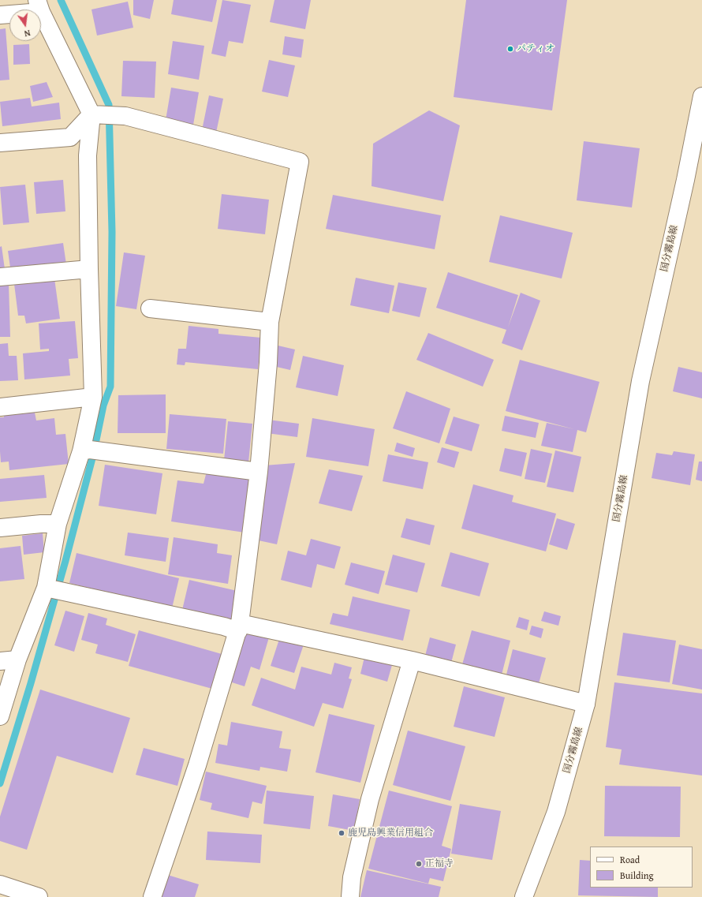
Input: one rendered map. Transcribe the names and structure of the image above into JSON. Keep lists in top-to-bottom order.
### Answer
{
  "streets": {
    "street": ["国分霧島線"]
  },
  "places": ["パティオ", "鹿児島興業信用組合", "正福寺"],
  "legend": ["Road", "Building"],
  "north": "bottom"
}
